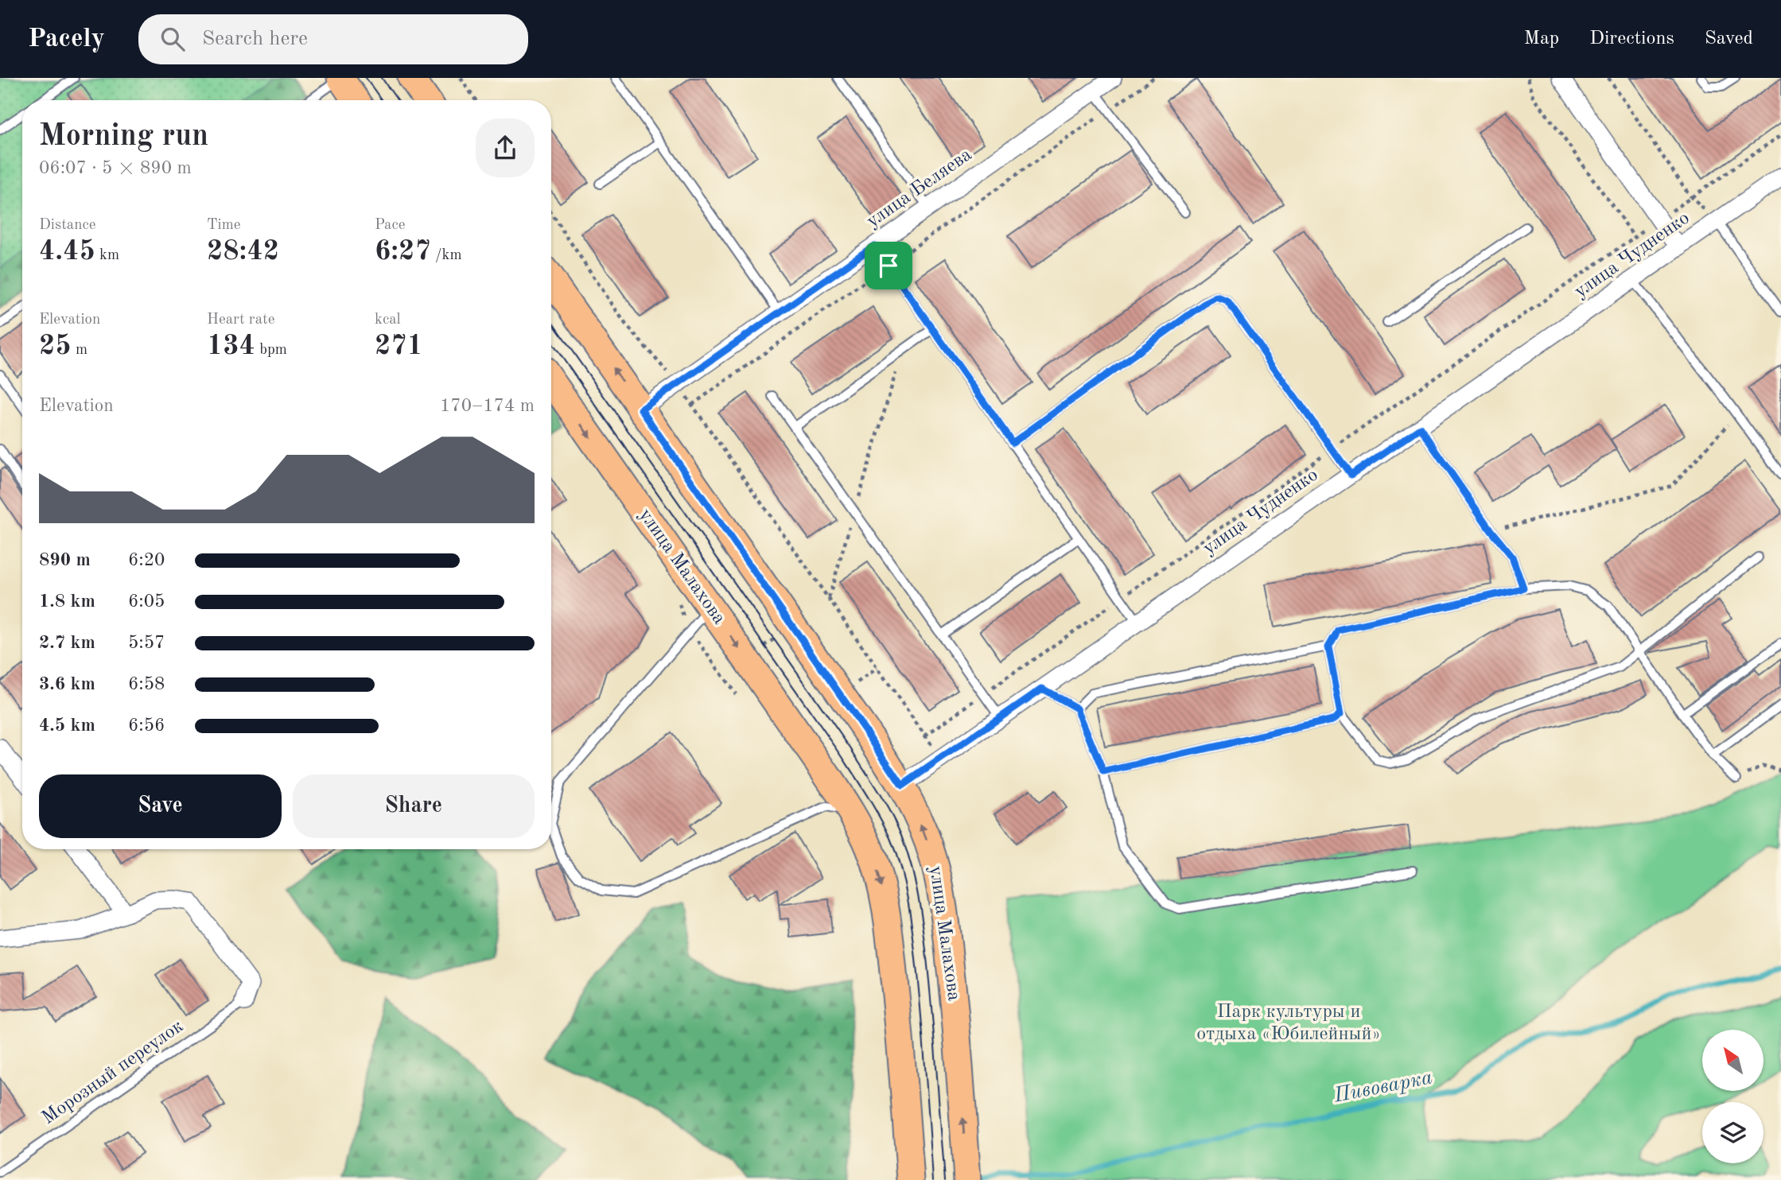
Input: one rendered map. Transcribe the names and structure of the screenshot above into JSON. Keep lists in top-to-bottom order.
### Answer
{
  "streets": {
    "main road": ["улица Малахова"],
    "street": ["улица Беляева", "улица Чудненко"],
    "lane": ["Морозный переулок"]
  },
  "crossings": [
    ["улица Беляева", "улица Малахова"],
    ["улица Чудненко", "улица Малахова"]
  ],
  "water": ["Пивоварка"],
  "parks": ["Парк культуры и отдыха «Юбилейный»"],
  "north": "top left",
  "page": {
    "header": "Pacely",
    "search": "Search here",
    "nav": ["Map", "Directions", "Saved"],
    "heading": ["Morning run", "06:07 · 5 × 890 m"],
    "stats": [
      ["Distance", "4.45 km"],
      ["Time", "28:42"],
      ["Pace", "6:27 /km"],
      ["Elevation", "25 m"],
      ["Heart rate", "134 bpm"],
      ["kcal", "271"]
    ],
    "chart": ["Elevation", "170–174 m"],
    "list": [
      {
        "name": "890 m",
        "note": "6:20"
      },
      {
        "name": "1.8 km",
        "note": "6:05"
      },
      {
        "name": "2.7 km",
        "note": "5:57"
      },
      {
        "name": "3.6 km",
        "note": "6:58"
      },
      {
        "name": "4.5 km",
        "note": "6:56"
      }
    ],
    "buttons": ["Save", "Share"]
  }
}
